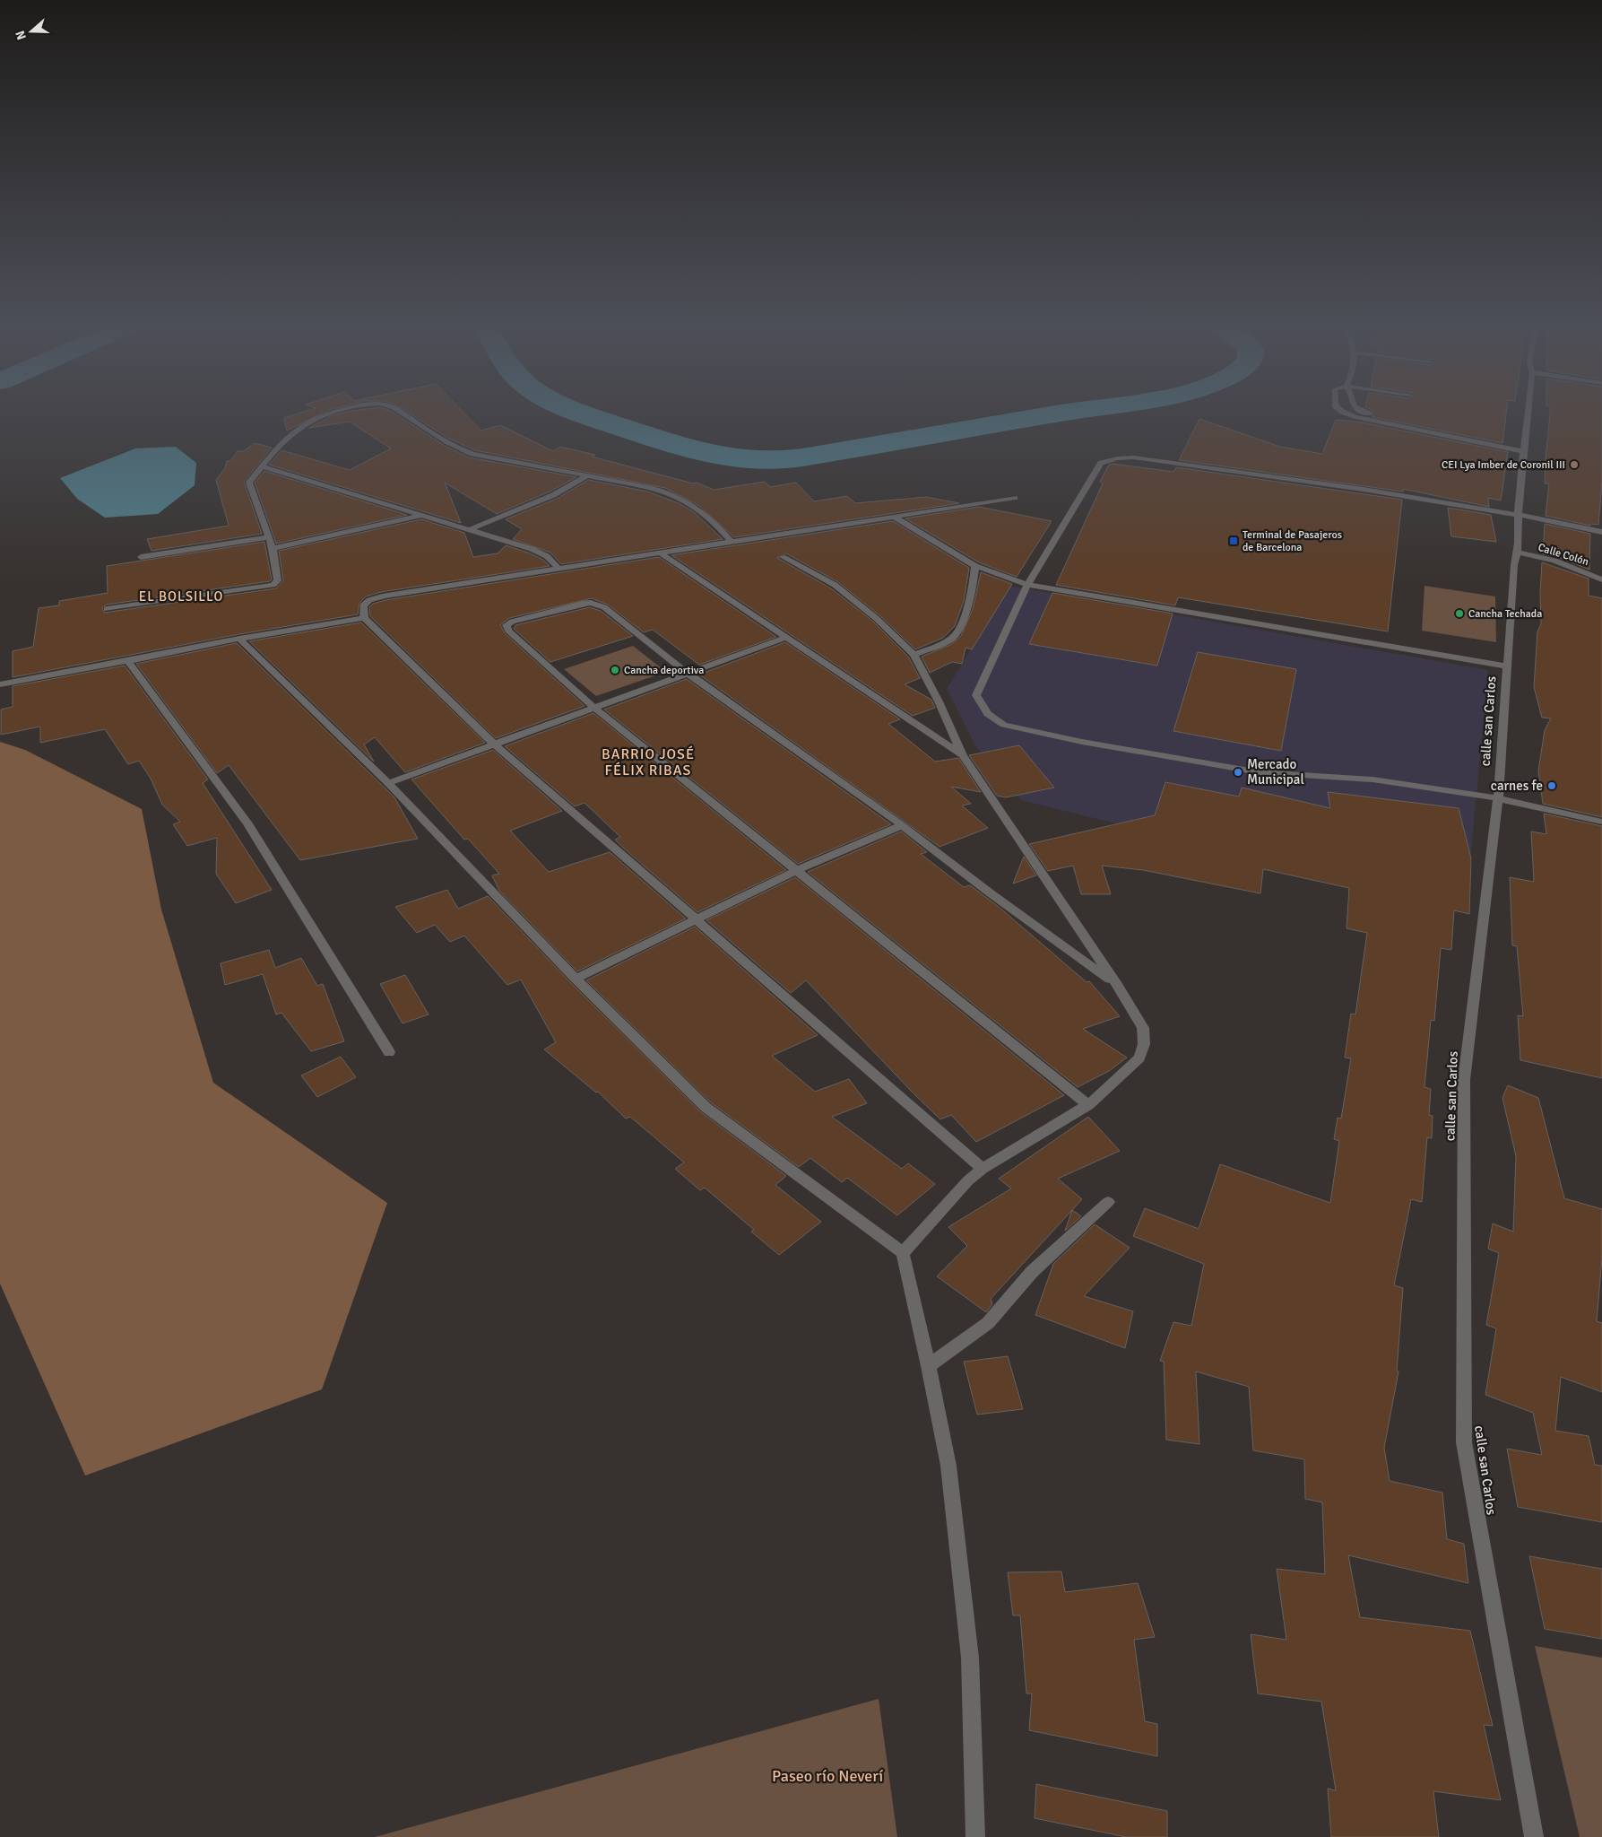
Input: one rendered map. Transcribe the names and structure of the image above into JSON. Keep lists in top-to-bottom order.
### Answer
{
  "streets": {
    "street": ["Calle Colón", "calle san Carlos"]
  },
  "crossings": [
    ["Calle Colón", "calle san Carlos"]
  ],
  "districts": ["EL BOLSILLO", "BARRIO JOSÉ FÉLIX RIBAS"],
  "parks": ["Paseo río Neverí"],
  "places": {
    "other": [
      "CEI Lya Imber de Coronil III",
      "Cancha Techada",
      "Cancha deportiva",
      "Mercado Municipal",
      "carnes fe"
    ],
    "transit": ["Terminal de Pasajeros de Barcelona"]
  },
  "north": "left"
}
